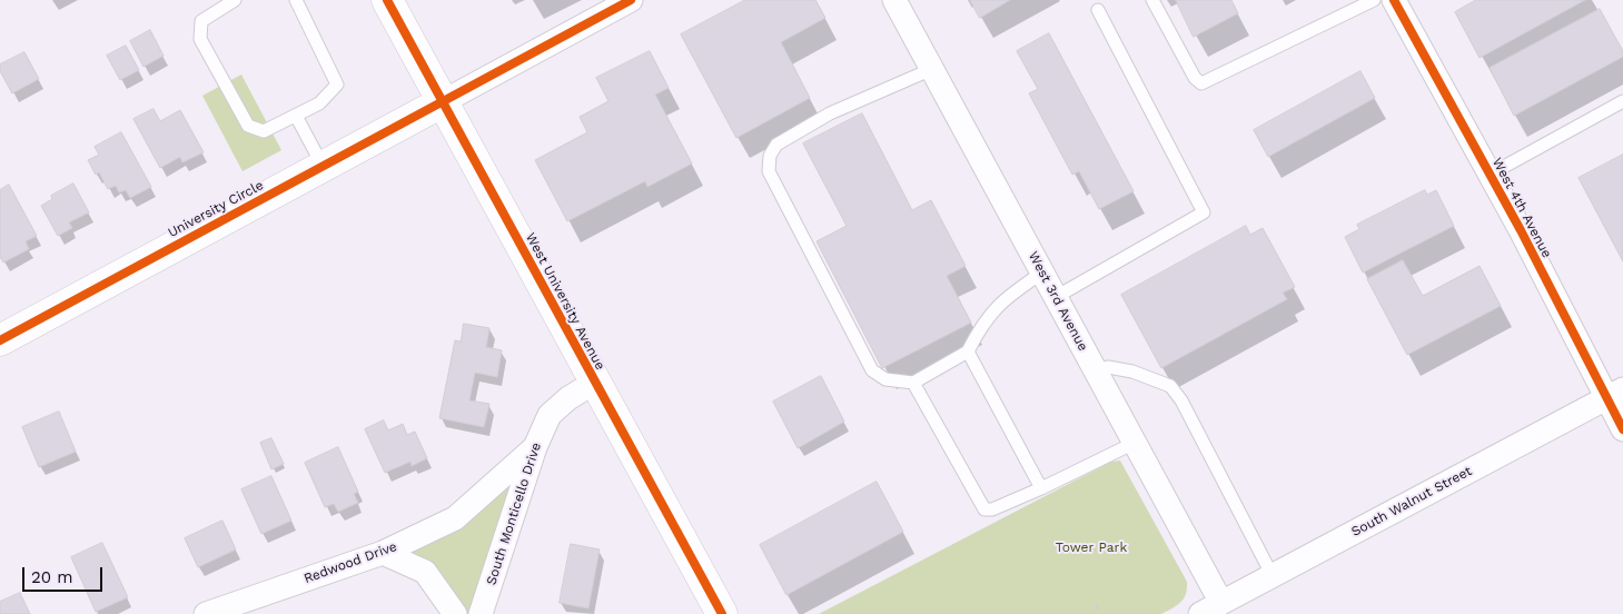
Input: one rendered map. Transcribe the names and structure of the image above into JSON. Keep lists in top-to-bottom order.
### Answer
{
  "streets": {
    "street": [
      "West 4th Avenue",
      "University Circle",
      "West University Avenue",
      "West 3rd Avenue",
      "South Walnut Street",
      "South Monticello Drive",
      "Redwood Drive"
    ]
  },
  "crossings": [
    ["West 4th Avenue", "South Walnut Street"],
    ["University Circle", "West University Avenue"],
    ["West University Avenue", "South Monticello Drive"],
    ["West 3rd Avenue", "South Walnut Street"],
    ["South Monticello Drive", "Redwood Drive"]
  ],
  "parks": ["Tower Park"],
  "scale_bar": "20 m"
}
